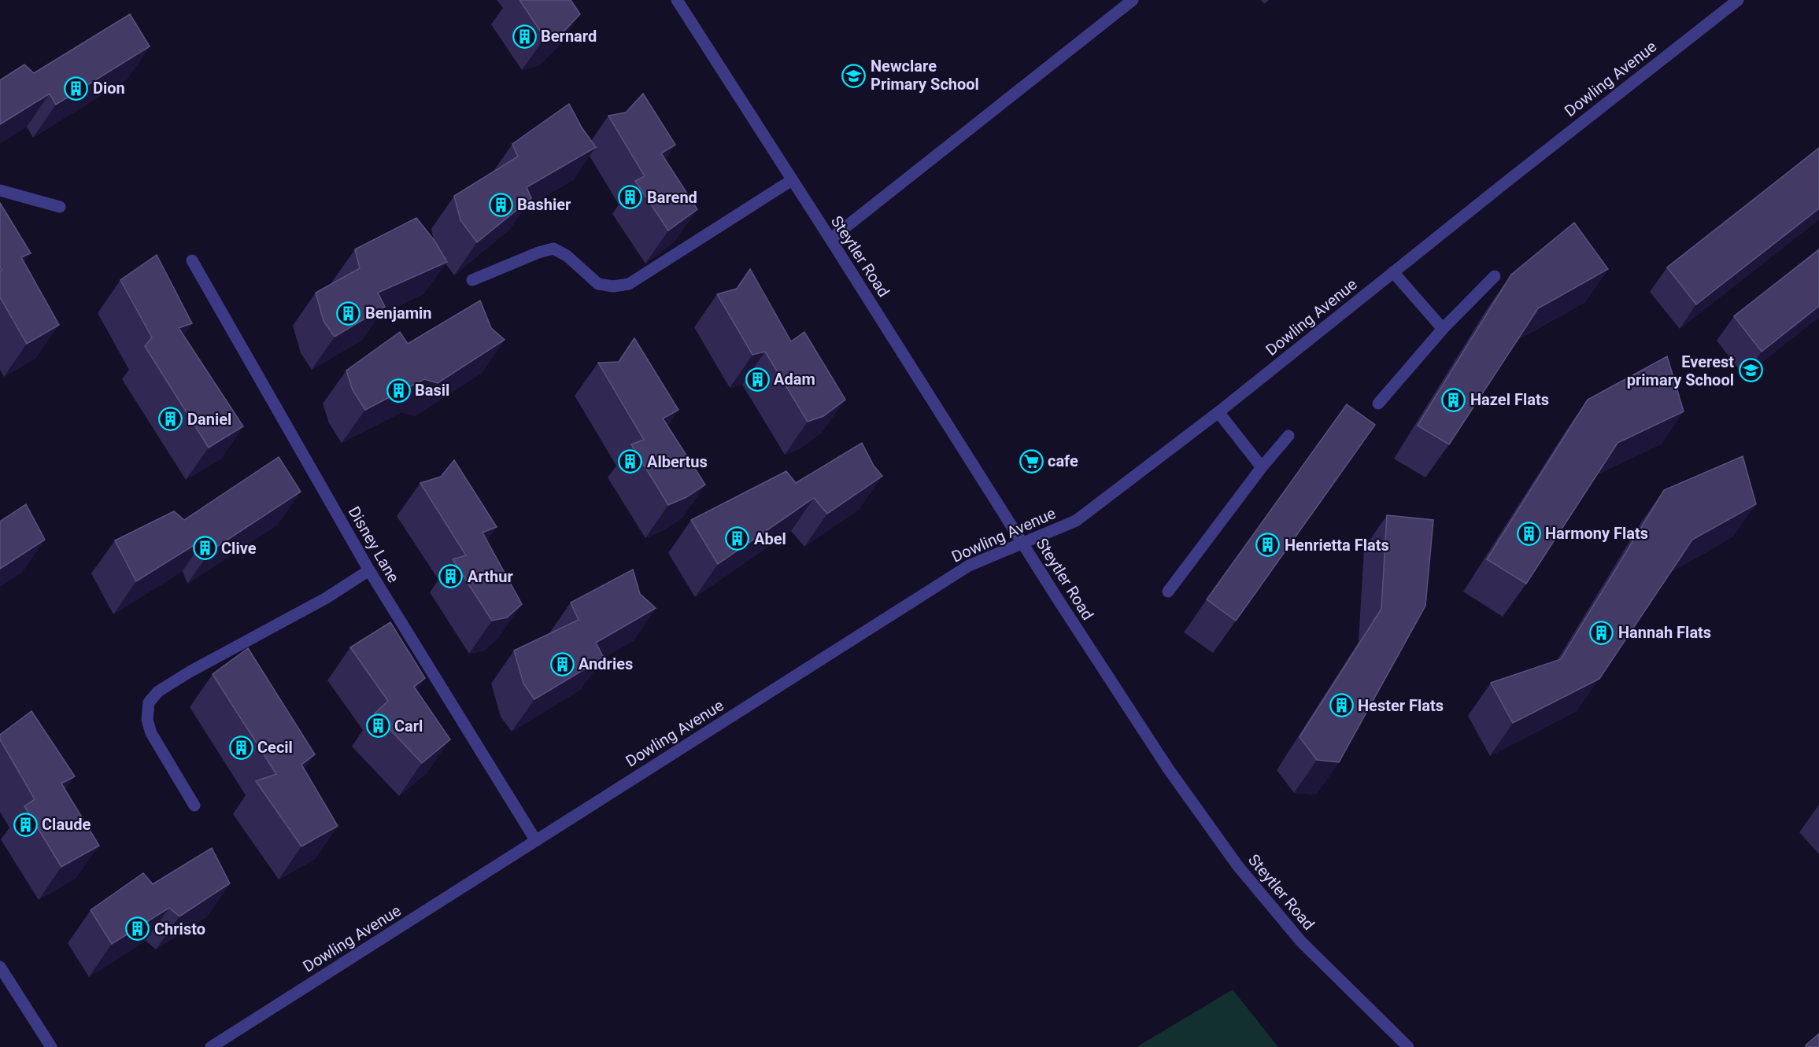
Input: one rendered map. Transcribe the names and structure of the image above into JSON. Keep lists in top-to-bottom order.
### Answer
{
  "streets": {
    "street": ["Dowling Avenue", "Steytler Road", "Disney Lane"]
  },
  "crossings": [
    ["Dowling Avenue", "Steytler Road"],
    ["Dowling Avenue", "Disney Lane"]
  ],
  "places": {
    "building": [
      "Bernard",
      "Dion",
      "Barend",
      "Bashier",
      "Benjamin",
      "Adam",
      "Basil",
      "Hazel Flats",
      "Daniel",
      "Albertus",
      "Harmony Flats",
      "Abel",
      "Henrietta Flats",
      "Clive",
      "Arthur",
      "Hannah Flats",
      "Andries",
      "Hester Flats",
      "Carl",
      "Cecil",
      "Claude",
      "Christo"
    ],
    "school or university": ["Newclare Primary School", "Everest primary School"],
    "supermarket": ["cafe"]
  }
}
